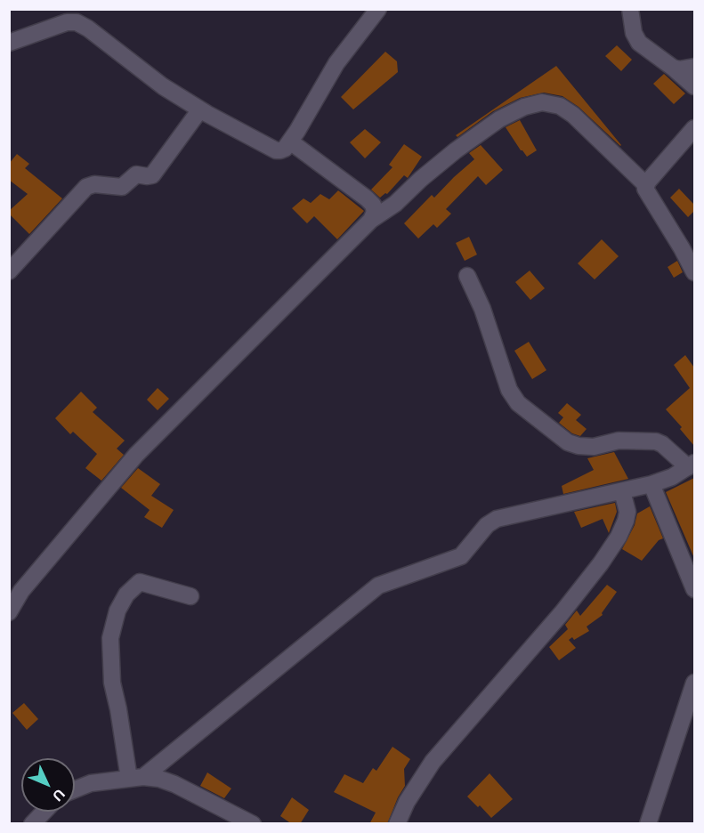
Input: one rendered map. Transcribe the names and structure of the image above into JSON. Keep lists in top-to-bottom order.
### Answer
{
  "north": "bottom right"
}
